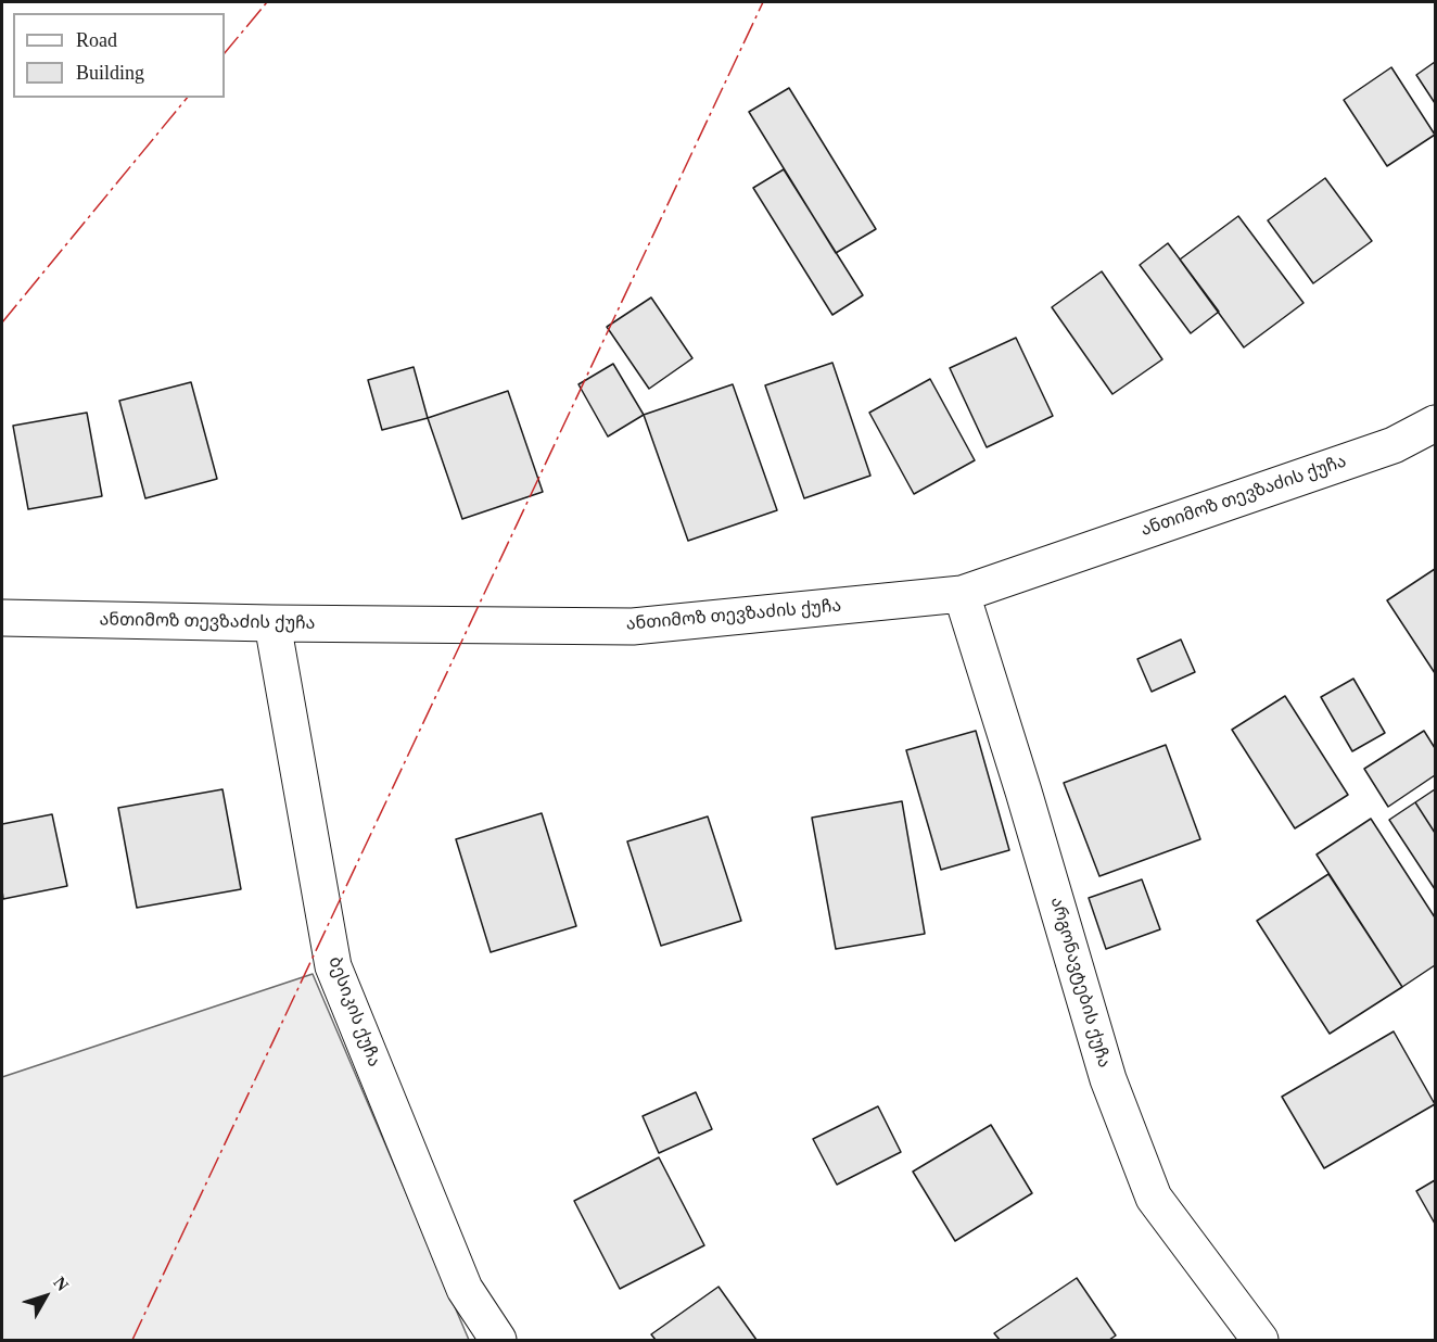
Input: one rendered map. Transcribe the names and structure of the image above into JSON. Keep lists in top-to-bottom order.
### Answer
{
  "streets": {
    "street": ["ანთიმოზ თევზაძის ქუჩა", "არგონავტების ქუჩა", "ბესიკის ქუჩა"]
  },
  "crossings": [
    ["ანთიმოზ თევზაძის ქუჩა", "არგონავტების ქუჩა"],
    ["ანთიმოზ თევზაძის ქუჩა", "ბესიკის ქუჩა"]
  ],
  "legend": ["Road", "Building"],
  "north": "top right"
}
